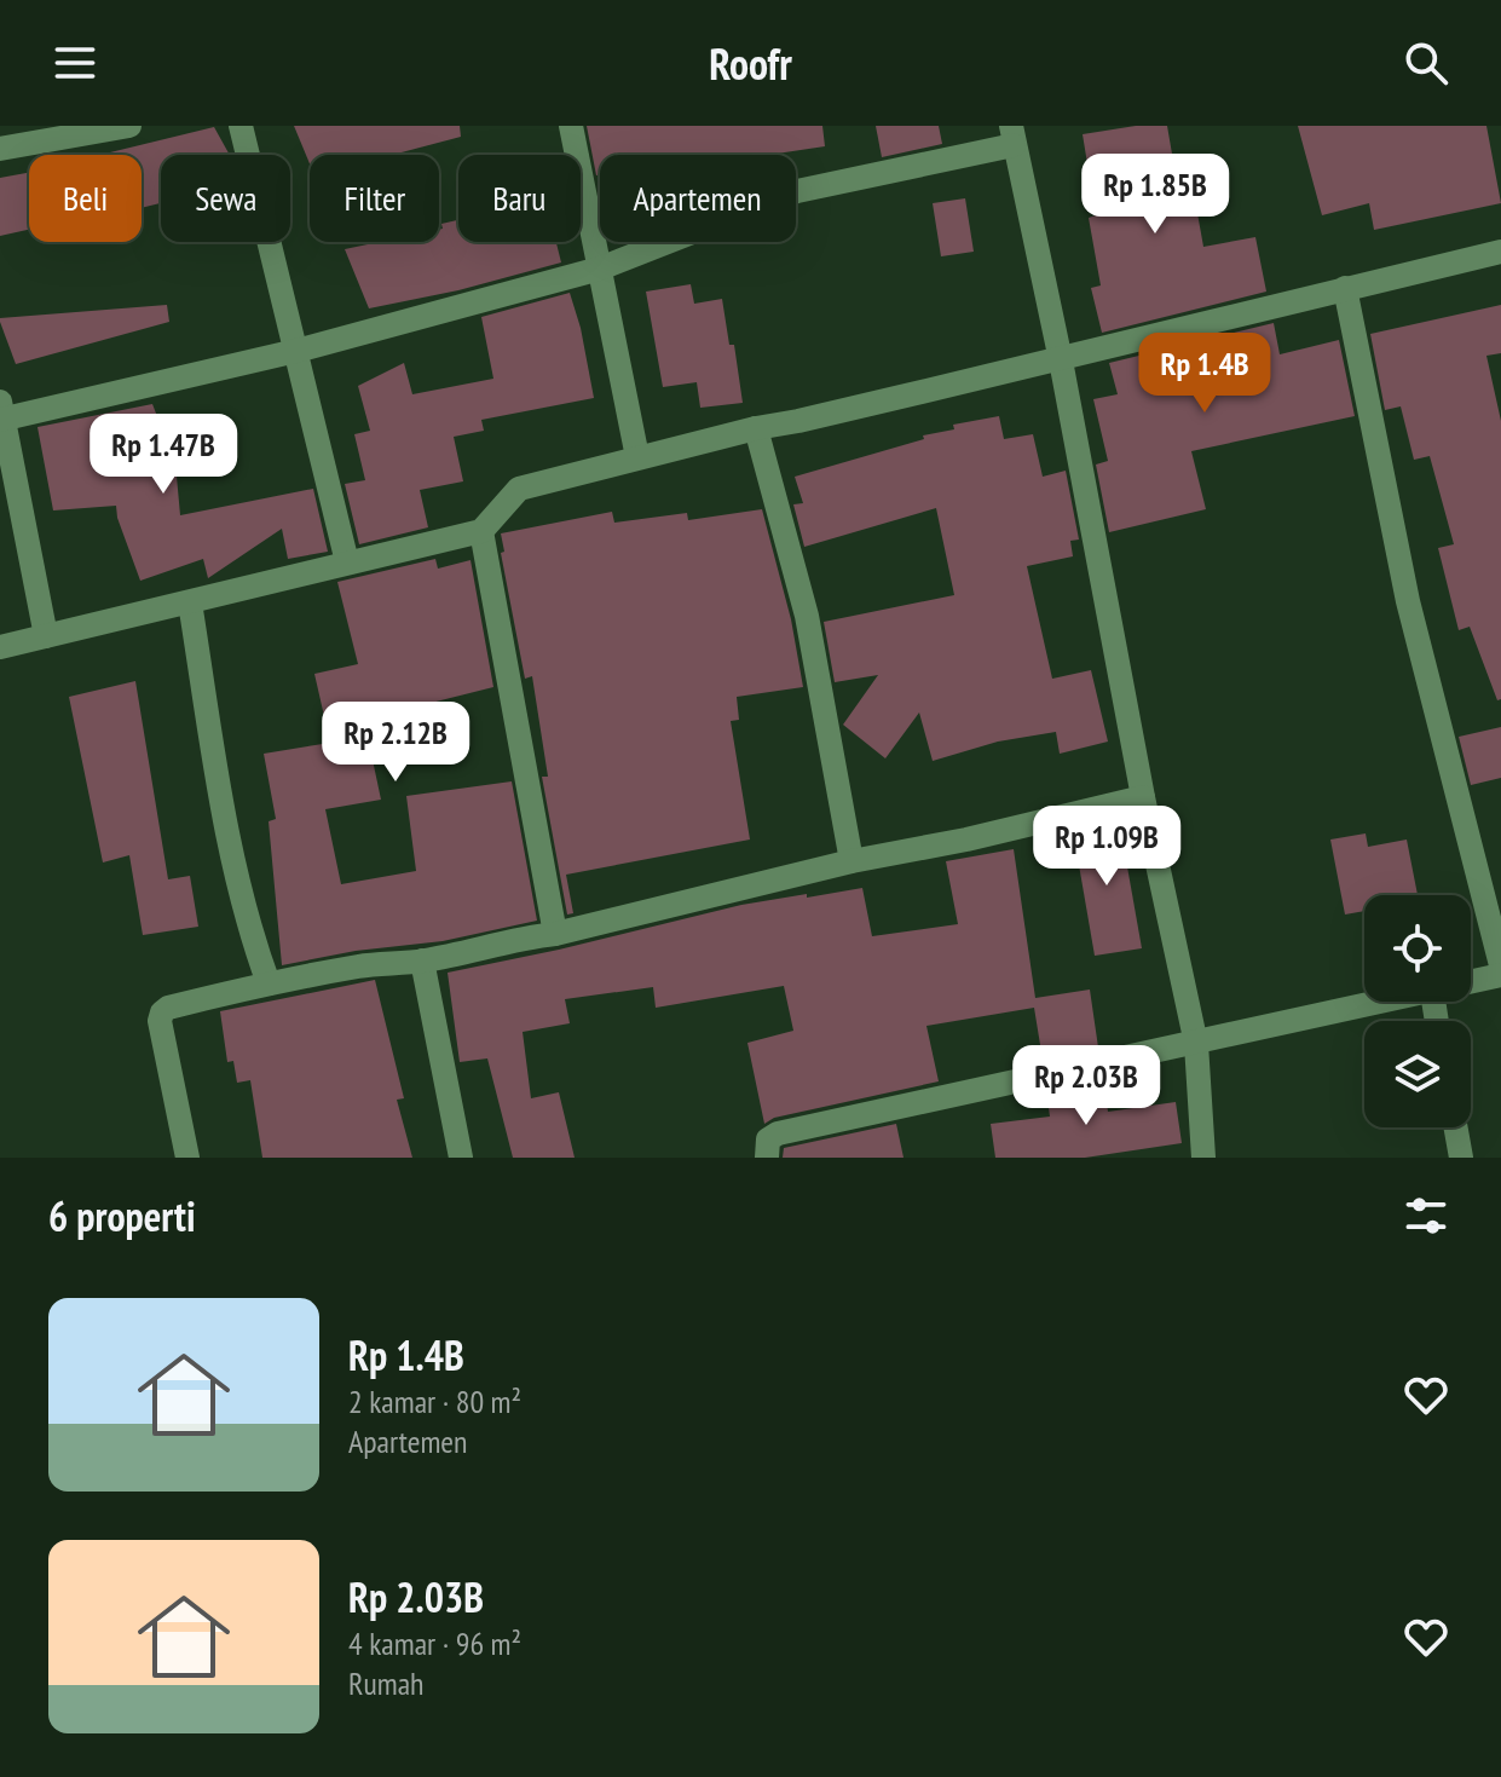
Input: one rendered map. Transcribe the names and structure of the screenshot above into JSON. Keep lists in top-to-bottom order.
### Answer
{
  "page": {
    "header": "Roofr",
    "price": [
      "Rp 1.85B",
      "Rp 1.4B",
      "Rp 1.47B",
      "Rp 2.12B",
      "Rp 1.09B",
      "Rp 2.03B"
    ],
    "chip": [
      "Beli",
      "Sewa",
      "Filter",
      "Baru",
      "Apartemen"
    ],
    "heading": "6 properti",
    "list": [
      {
        "name": "Rp 1.4B",
        "note": "2 kamar · 80 m² · Apartemen"
      },
      {
        "name": "Rp 2.03B",
        "note": "4 kamar · 96 m² · Rumah"
      }
    ]
  }
}
